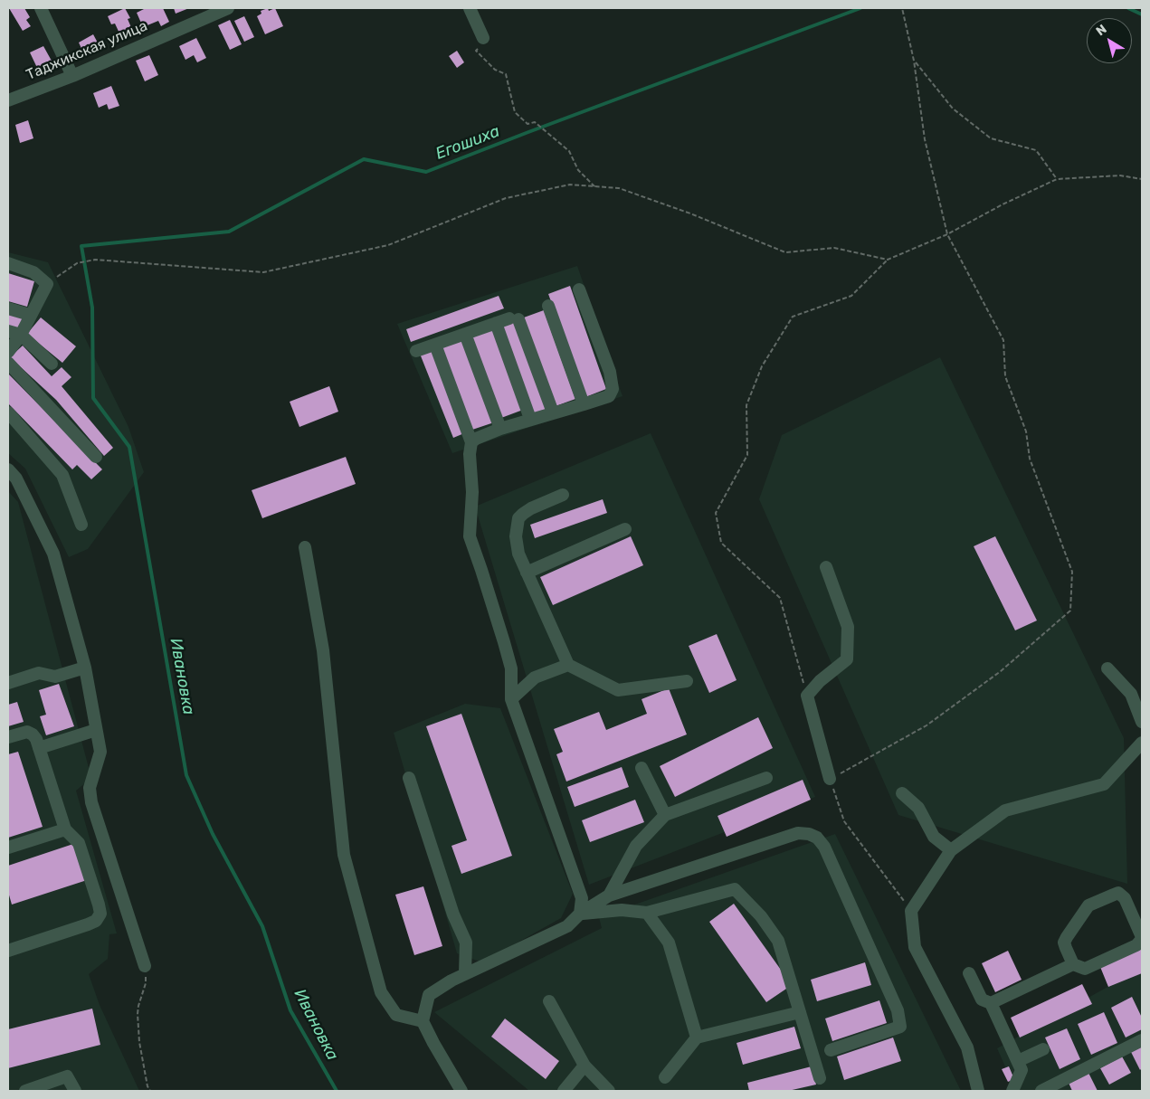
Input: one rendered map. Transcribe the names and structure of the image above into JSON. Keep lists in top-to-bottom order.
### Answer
{
  "streets": {
    "street": ["Таджикская улица"]
  },
  "water": ["Егошиха", "Ивановка"],
  "north": "top left"
}
